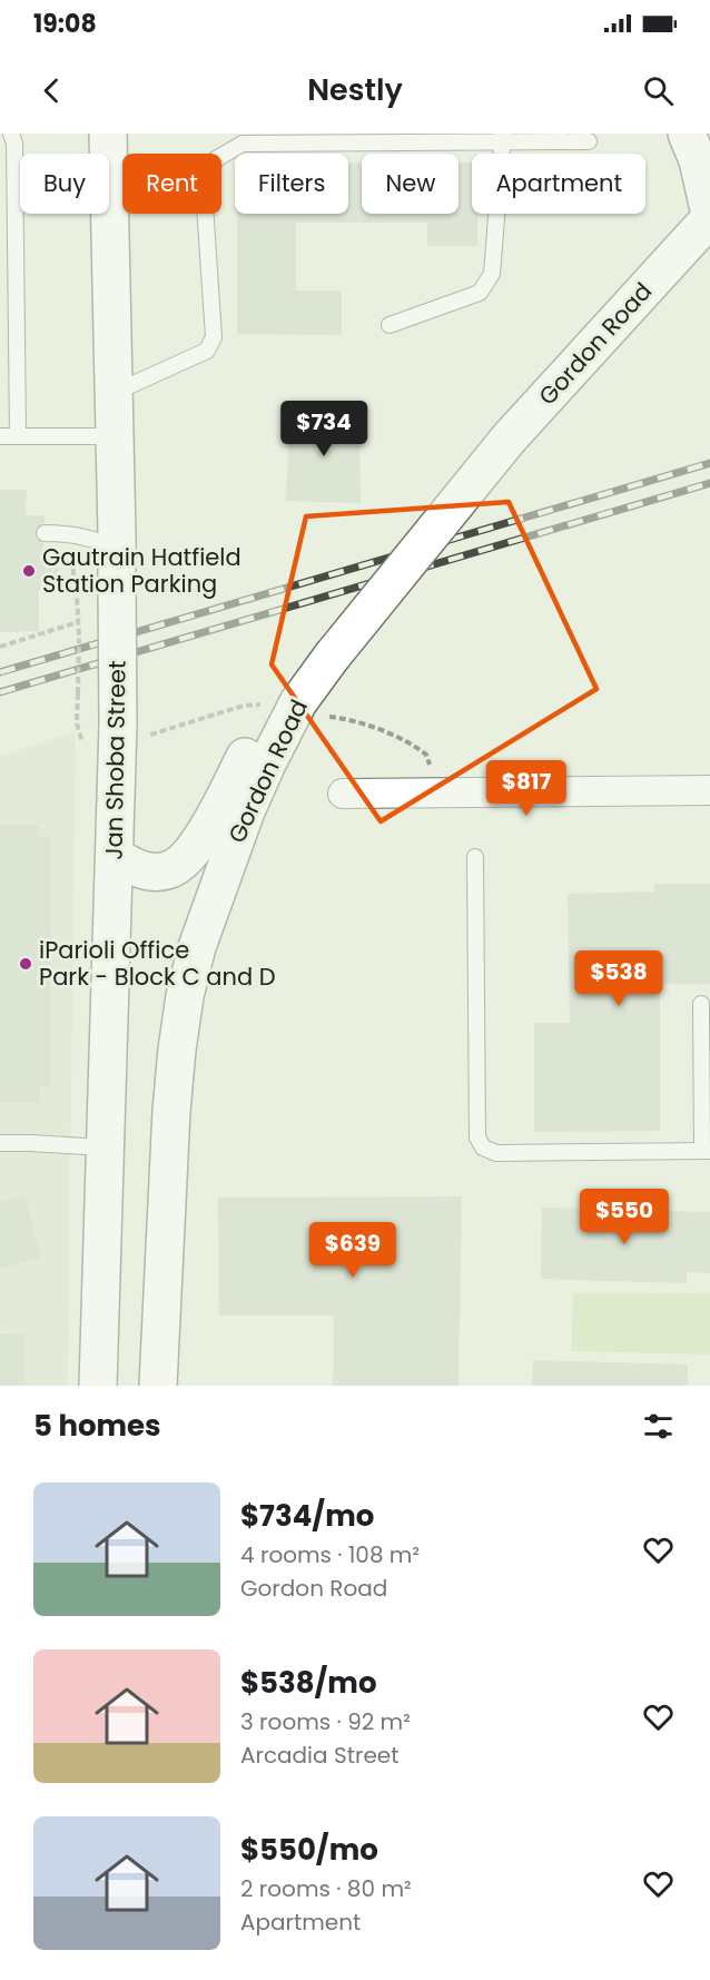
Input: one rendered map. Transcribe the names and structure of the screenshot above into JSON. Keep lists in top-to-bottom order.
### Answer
{
  "streets": {
    "main road": ["Gordon Road", "Jan Shoba Street"]
  },
  "places": ["Gautrain Hatfield Station Parking", "iParioli Office Park - Block C and D"],
  "page": {
    "status": "19:08",
    "header": "Nestly",
    "chip": [
      "Buy",
      "Rent",
      "Filters",
      "New",
      "Apartment"
    ],
    "price": [
      "$734",
      "$817",
      "$538",
      "$550",
      "$639"
    ],
    "heading": "5 homes",
    "list": [
      {
        "name": "$734/mo",
        "note": "4 rooms · 108 m² · Gordon Road"
      },
      {
        "name": "$538/mo",
        "note": "3 rooms · 92 m² · Arcadia Street"
      },
      {
        "name": "$550/mo",
        "note": "2 rooms · 80 m² · Apartment"
      }
    ]
  }
}
